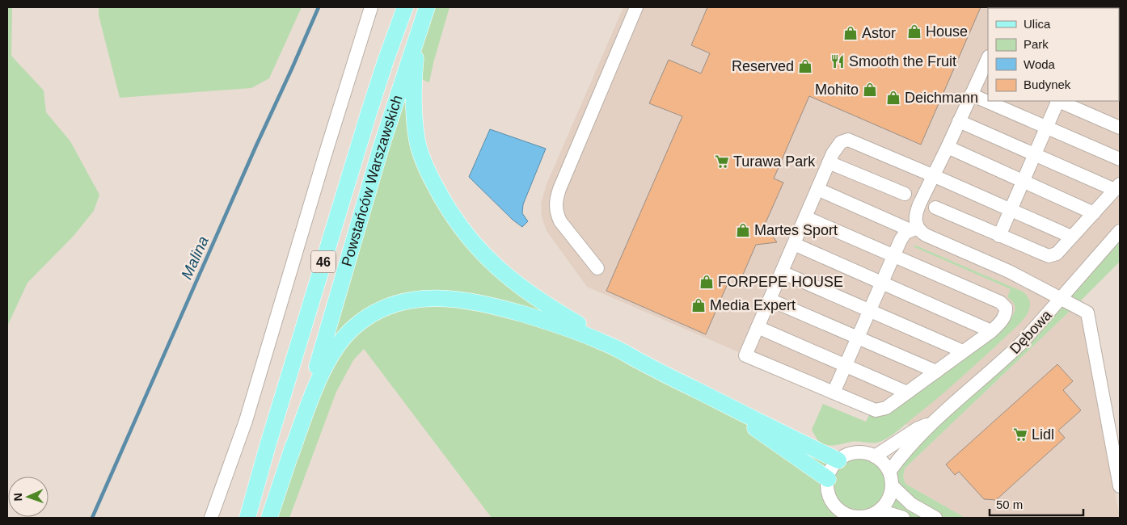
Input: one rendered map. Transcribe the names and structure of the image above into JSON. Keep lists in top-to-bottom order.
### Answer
{
  "streets": {
    "main road": ["Powstańców Warszawskich", "46"],
    "street": ["Dębowa"]
  },
  "water": ["Malina"],
  "places": {
    "shop": [
      "House",
      "Astor",
      "Reserved",
      "Mohito",
      "Deichmann",
      "Martes Sport",
      "FORPEPE HOUSE",
      "Media Expert"
    ],
    "restaurant": ["Smooth the Fruit"],
    "supermarket": ["Turawa Park", "Lidl"]
  },
  "legend": [
    "Ulica",
    "Park",
    "Woda",
    "Budynek"
  ],
  "scale_bar": "50 m",
  "north": "left"
}
